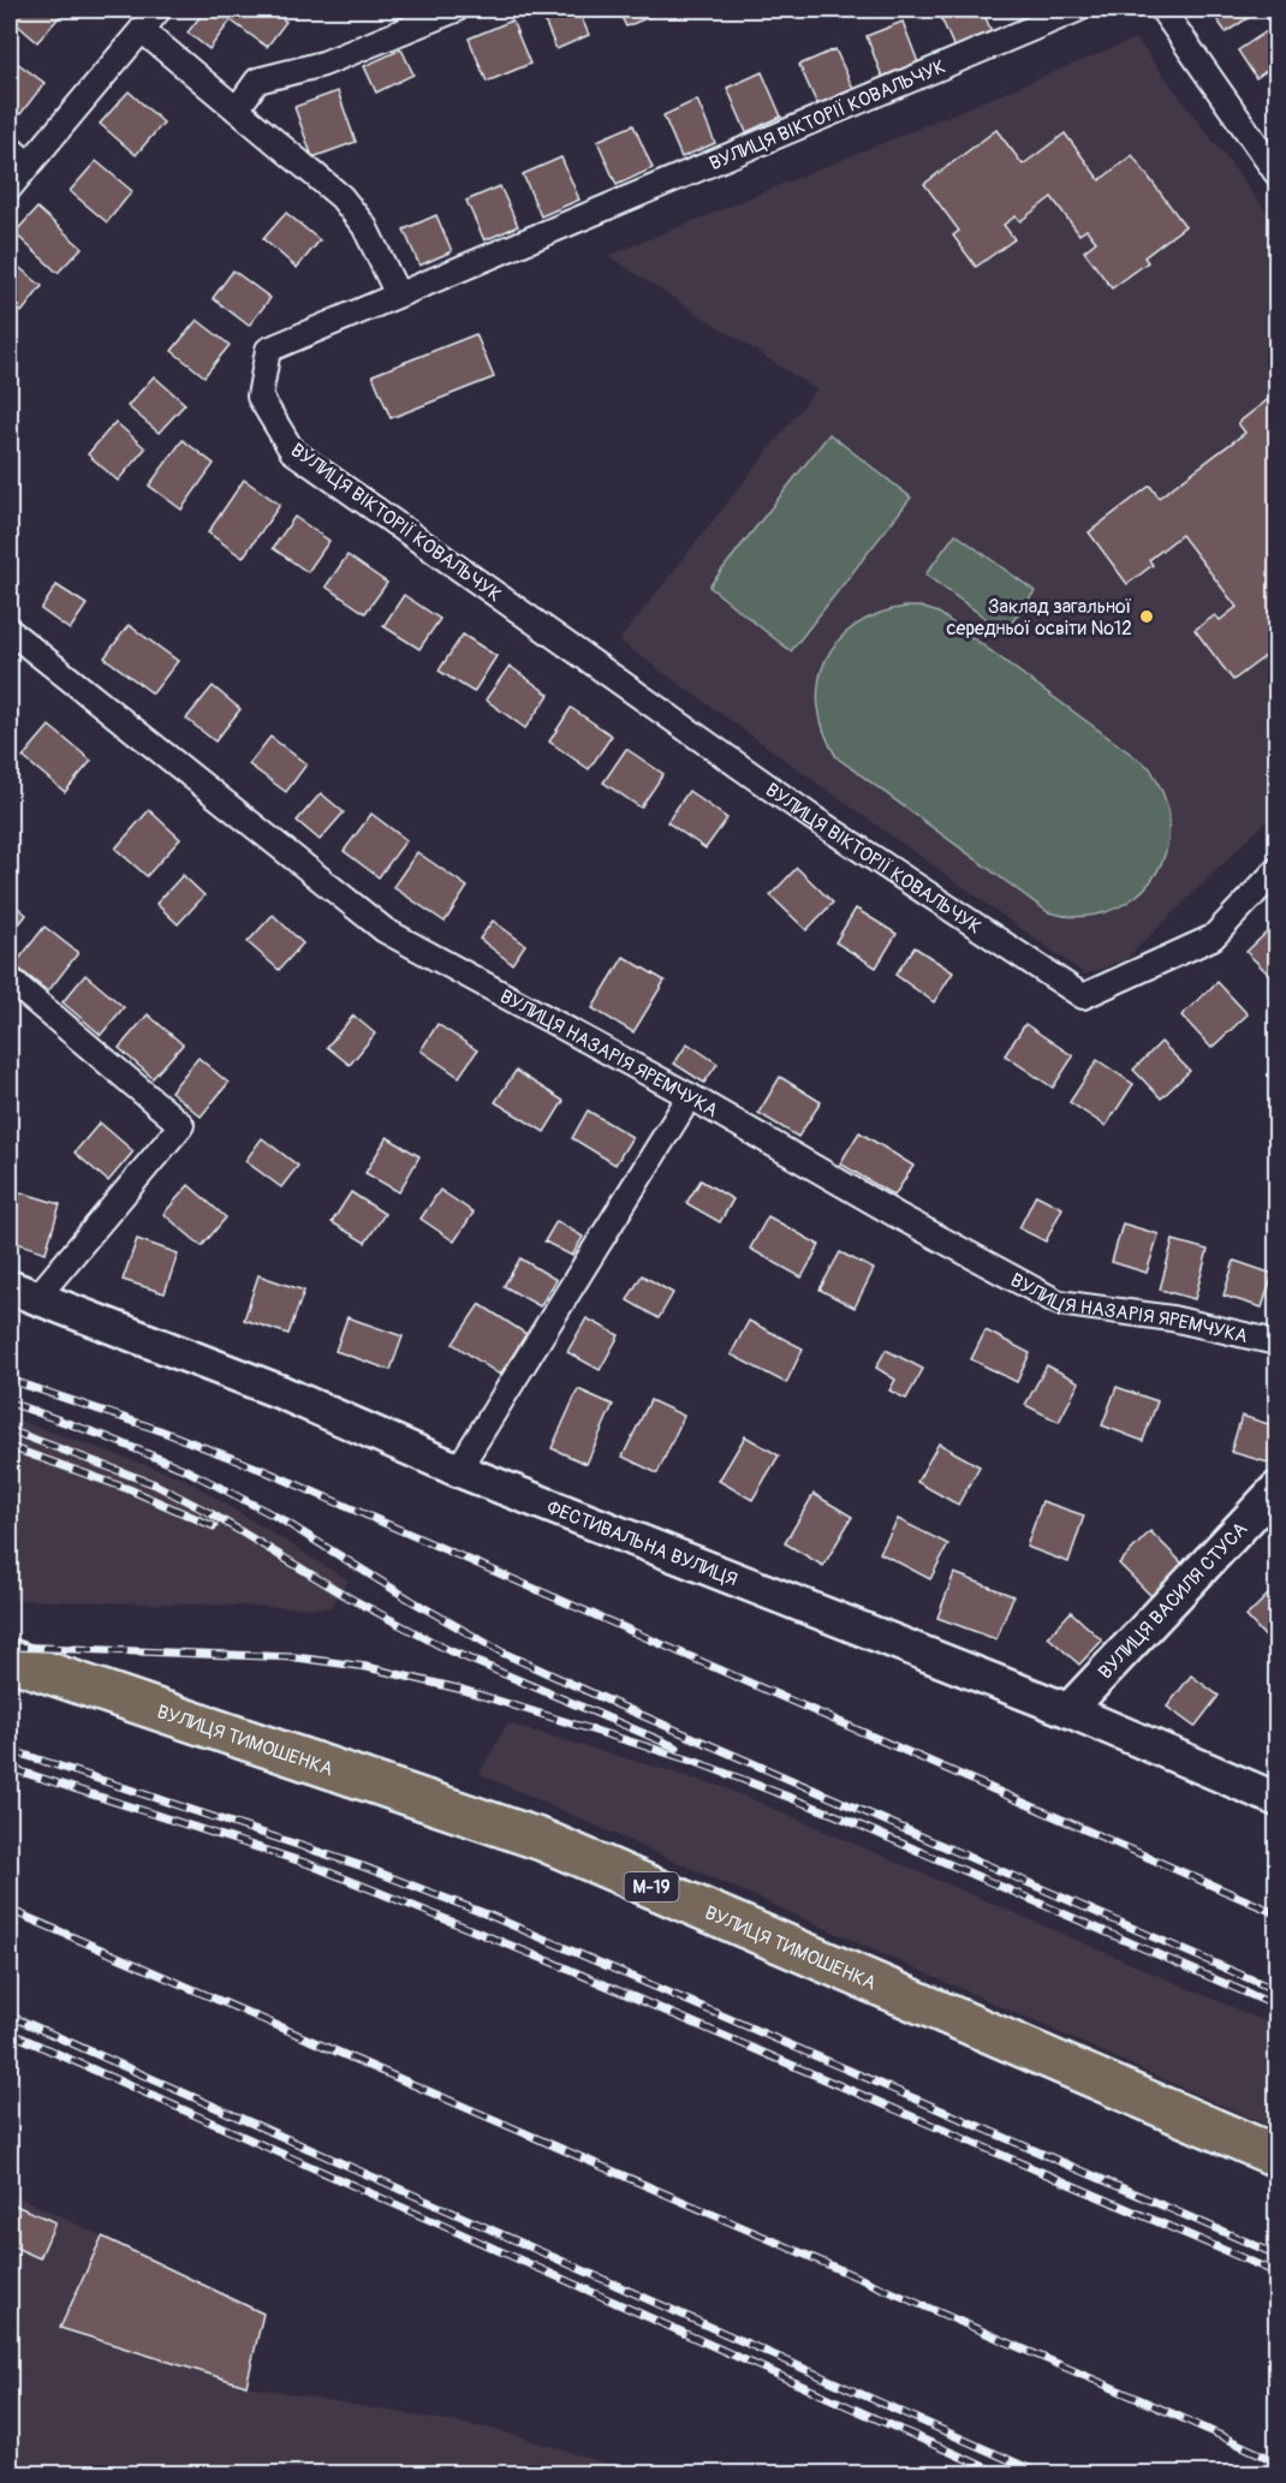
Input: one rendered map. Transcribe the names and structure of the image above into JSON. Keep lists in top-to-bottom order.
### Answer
{
  "streets": {
    "highway": ["ВУЛИЦЯ ТИМОШЕНКА", "М-19"],
    "street": [
      "ВУЛИЦЯ ВІКТОРІЇ КОВАЛЬЧУК",
      "ВУЛИЦЯ НАЗАРІЯ ЯРЕМЧУКА",
      "ФЕСТИВАЛЬНА ВУЛИЦЯ",
      "ВУЛИЦЯ ВАСИЛЯ СТУСА"
    ]
  },
  "crossings": [
    ["ФЕСТИВАЛЬНА ВУЛИЦЯ", "ВУЛИЦЯ ВАСИЛЯ СТУСА"]
  ],
  "places": ["Заклад загальної середньої освіти №12"]
}
